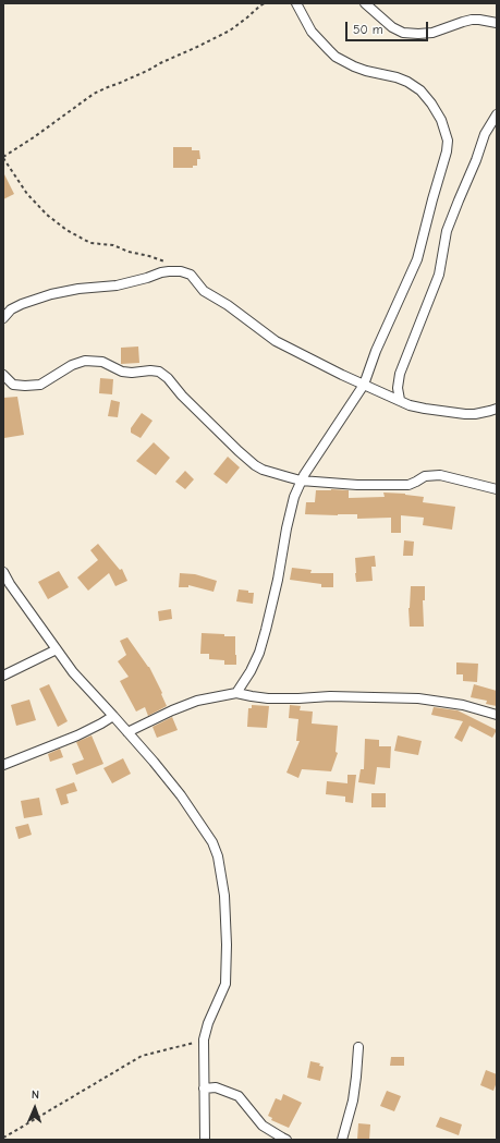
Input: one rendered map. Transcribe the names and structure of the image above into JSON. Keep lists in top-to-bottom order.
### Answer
{
  "scale_bar": "50 m",
  "north": "top"
}
